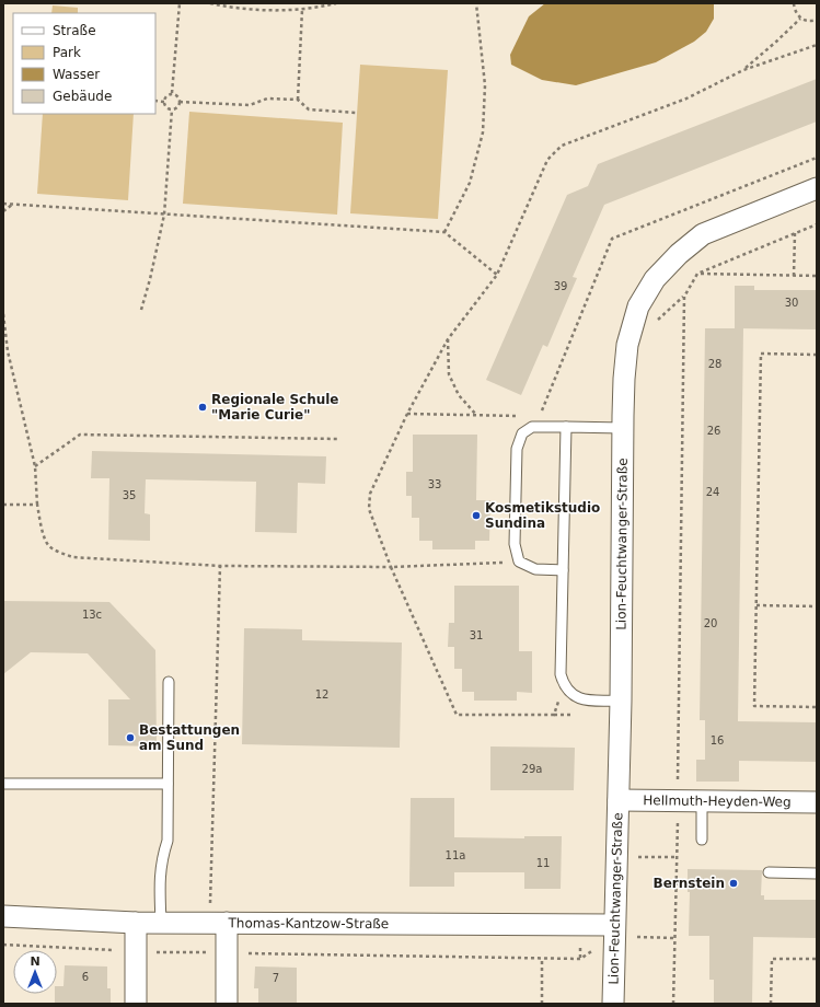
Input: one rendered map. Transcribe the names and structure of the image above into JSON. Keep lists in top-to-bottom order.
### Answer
{
  "streets": {
    "street": ["Lion-Feuchtwanger-Straße", "Hellmuth-Heyden-Weg", "Thomas-Kantzow-Straße"]
  },
  "crossings": [
    ["Lion-Feuchtwanger-Straße", "Hellmuth-Heyden-Weg"],
    ["Lion-Feuchtwanger-Straße", "Thomas-Kantzow-Straße"]
  ],
  "places": [
    "Regionale Schule \"Marie Curie\"",
    "Kosmetikstudio Sundina",
    "Bestattungen am Sund",
    "Bernstein"
  ],
  "house_numbers": [
    "39",
    "30",
    "28",
    "26",
    "33",
    "24",
    "35",
    "13c",
    "20",
    "31",
    "12",
    "16",
    "29a",
    "11a",
    "11",
    "6",
    "7"
  ],
  "legend": [
    "Straße",
    "Park",
    "Wasser",
    "Gebäude"
  ],
  "north": "top"
}
